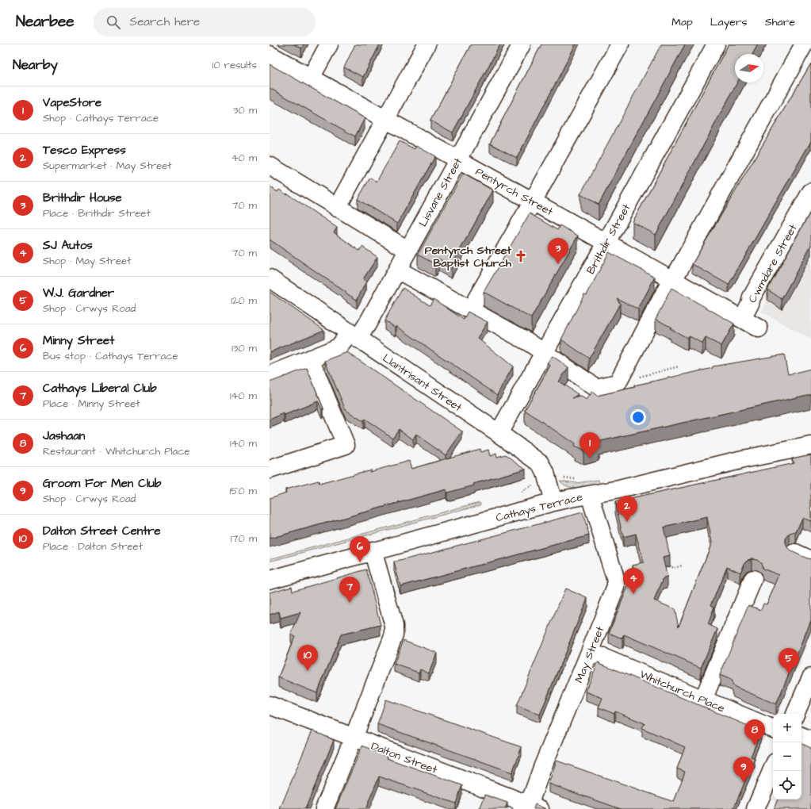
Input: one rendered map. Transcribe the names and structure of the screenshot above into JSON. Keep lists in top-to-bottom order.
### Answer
{
  "streets": {
    "street": [
      "Pentyrch Street",
      "Lisvane Street",
      "Brithdir Street",
      "Cwmdare Street",
      "Llantrisant Street",
      "Cathays Terrace",
      "May Street",
      "Whitchurch Place",
      "Dalton Street"
    ]
  },
  "crossings": [
    ["Pentyrch Street", "Lisvane Street"],
    ["Pentyrch Street", "Brithdir Street"],
    ["Pentyrch Street", "Cwmdare Street"],
    ["Lisvane Street", "Llantrisant Street"],
    ["Brithdir Street", "Llantrisant Street"],
    ["Llantrisant Street", "Cathays Terrace"],
    ["Cathays Terrace", "May Street"],
    ["May Street", "Whitchurch Place"],
    ["May Street", "Dalton Street"]
  ],
  "places": {
    "church": ["Pentyrch Street Baptist Church"]
  },
  "north": "right",
  "page": {
    "header": "Nearbee",
    "search": "Search here",
    "nav": ["Map", "Layers", "Share"],
    "heading": ["Nearby", "10 results"],
    "list": [
      {
        "mark": "1",
        "name": "VapeStore",
        "note": "Shop · Cathays Terrace",
        "value": "30 m"
      },
      {
        "mark": "2",
        "name": "Tesco Express",
        "note": "Supermarket · May Street",
        "value": "40 m"
      },
      {
        "mark": "3",
        "name": "Brithdir House",
        "note": "Place · Brithdir Street",
        "value": "70 m"
      },
      {
        "mark": "4",
        "name": "SJ Autos",
        "note": "Shop · May Street",
        "value": "70 m"
      },
      {
        "mark": "5",
        "name": "W.J. Gardner",
        "note": "Shop · Crwys Road",
        "value": "120 m"
      },
      {
        "mark": "6",
        "name": "Minny Street",
        "note": "Bus stop · Cathays Terrace",
        "value": "130 m"
      },
      {
        "mark": "7",
        "name": "Cathays Liberal Club",
        "note": "Place · Minny Street",
        "value": "140 m"
      },
      {
        "mark": "8",
        "name": "Jashaan",
        "note": "Restaurant · Whitchurch Place",
        "value": "140 m"
      },
      {
        "mark": "9",
        "name": "Groom For Men Club",
        "note": "Shop · Crwys Road",
        "value": "150 m"
      },
      {
        "mark": "10",
        "name": "Dalton Street Centre",
        "note": "Place · Dalton Street",
        "value": "170 m"
      }
    ],
    "pins": [
      "3",
      "1",
      "2",
      "6",
      "4",
      "7",
      "10",
      "5",
      "8",
      "9"
    ],
    "map_buttons": ["+", "−"]
  }
}
